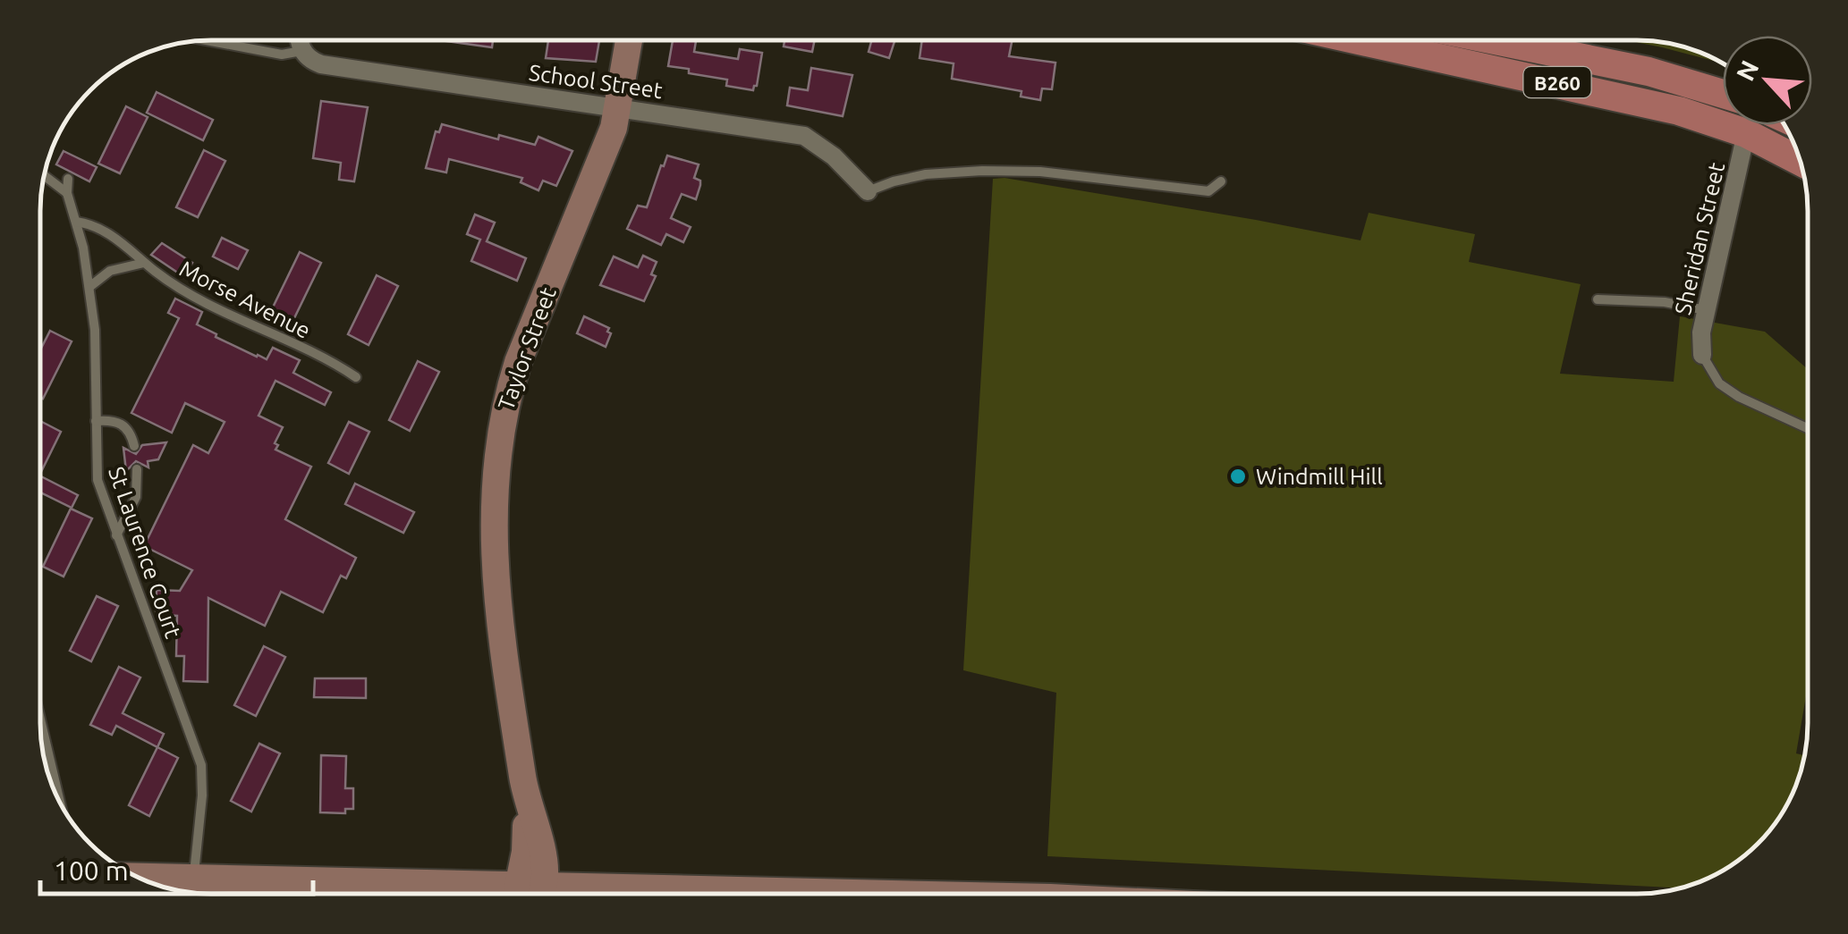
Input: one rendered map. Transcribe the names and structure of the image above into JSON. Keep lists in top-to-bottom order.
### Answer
{
  "streets": {
    "main road": ["B260"],
    "street": ["School Street", "Sheridan Street", "Taylor Street"],
    "lane": ["Morse Avenue", "St Laurence Court"]
  },
  "crossings": [
    ["School Street", "Taylor Street"],
    ["B260", "Sheridan Street"],
    ["Morse Avenue", "St Laurence Court"]
  ],
  "places": ["Windmill Hill"],
  "scale_bar": "100 m",
  "north": "top left"
}
